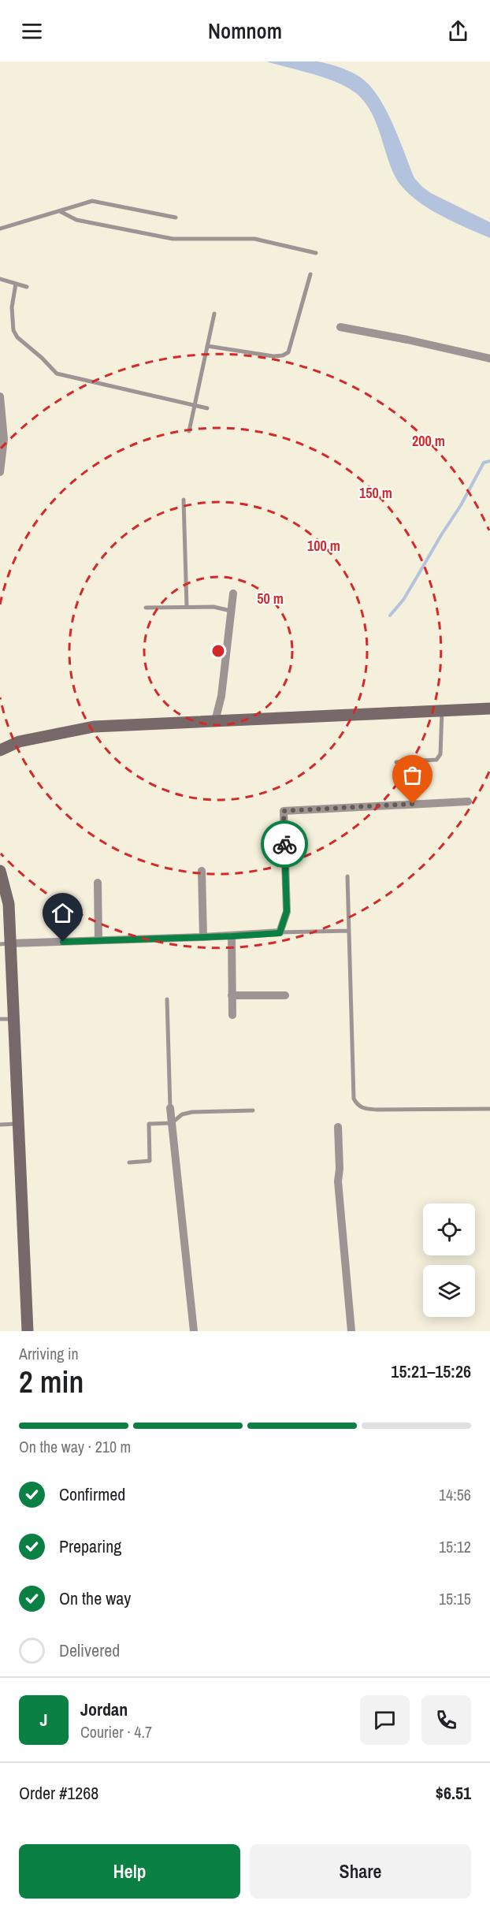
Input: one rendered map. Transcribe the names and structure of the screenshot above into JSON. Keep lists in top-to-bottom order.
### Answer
{
  "page": {
    "header": "Nomnom",
    "heading": ["2 min", "Arriving in", "15:21–15:26"],
    "panel": [
      "Jordan",
      "Courier · 4.7",
      "Order #1268",
      "$6.51"
    ],
    "bar": "On the way · 210 m",
    "list": [
      ["Confirmed", "14:56"],
      ["Preparing", "15:12"],
      ["On the way", "15:15"],
      "Delivered"
    ],
    "round": "J",
    "buttons": ["Help", "Share"]
  },
  "rings": [
    "200 m",
    "150 m",
    "100 m",
    "50 m"
  ]
}
